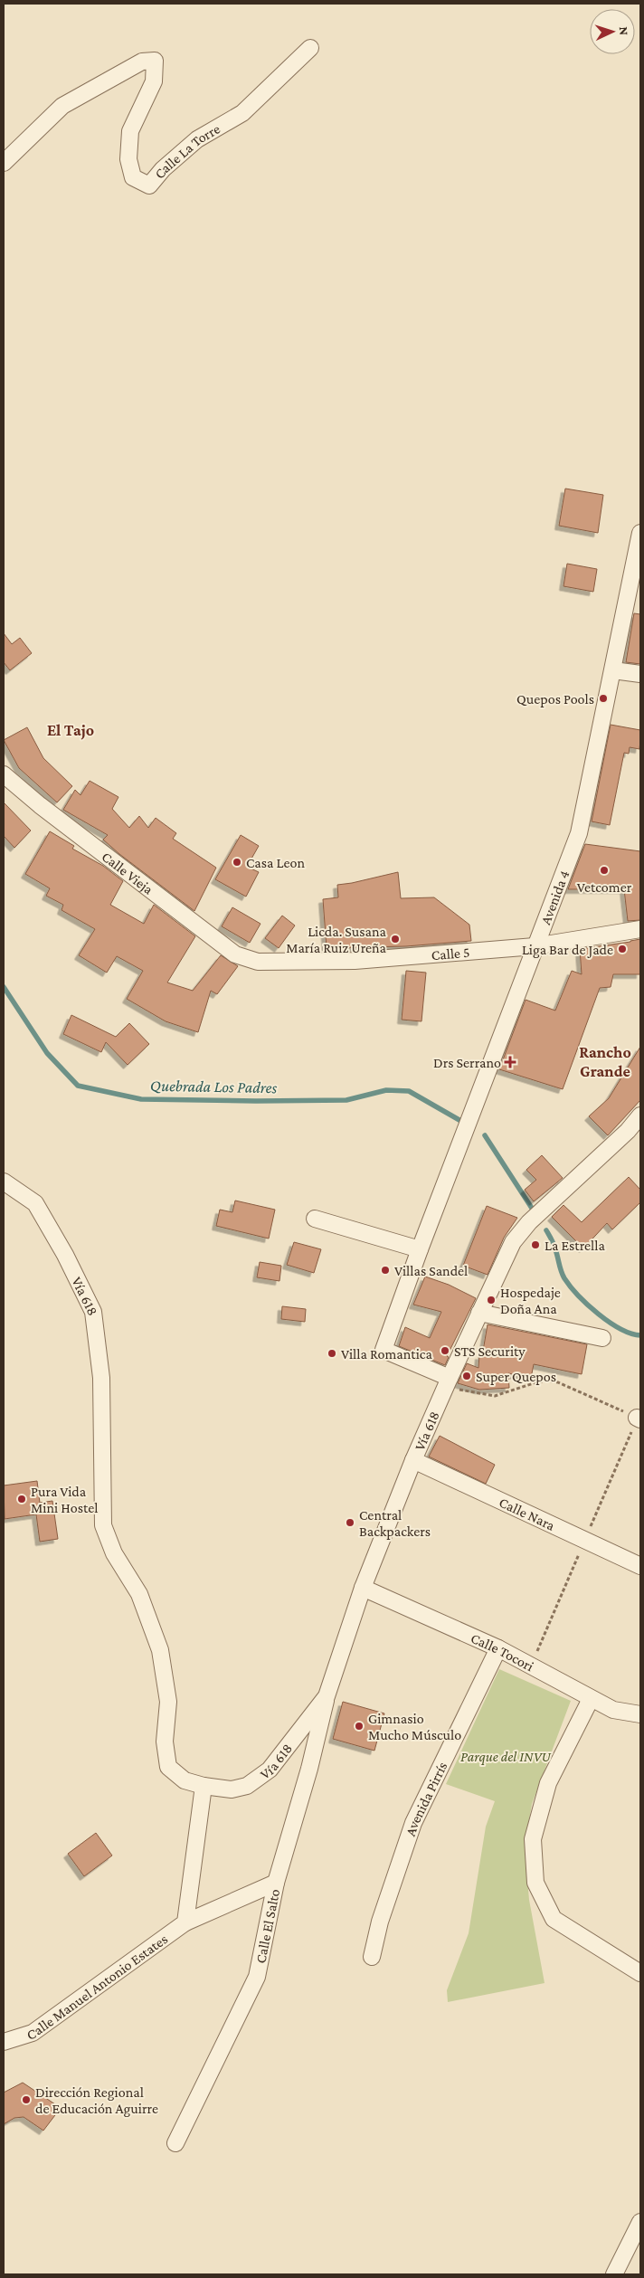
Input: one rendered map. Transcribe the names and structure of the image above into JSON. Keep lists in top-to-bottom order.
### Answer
{
  "streets": {
    "street": [
      "Calle La Torre",
      "Calle Vieja",
      "Avenida 4",
      "Calle 5",
      "Vía 618",
      "Calle Nara",
      "Calle Tocori",
      "Avenida Pirrís",
      "Calle El Salto",
      "Calle Manuel Antonio Estates"
    ]
  },
  "crossings": [
    ["Calle Vieja", "Calle 5"],
    ["Avenida 4", "Calle 5"],
    ["Avenida 4", "Vía 618"],
    ["Vía 618", "Calle Nara"],
    ["Vía 618", "Calle Tocori"],
    ["Vía 618", "Calle El Salto"],
    ["Calle Tocori", "Avenida Pirrís"],
    ["Calle El Salto", "Calle Manuel Antonio Estates"]
  ],
  "districts": ["El Tajo", "Rancho Grande"],
  "water": ["Quebrada Los Padres"],
  "parks": ["Parque del INVU"],
  "places": {
    "other": [
      "Quepos Pools",
      "Casa Leon",
      "Vetcomer",
      "Licda. Susana María Ruiz Ureña",
      "Liga Bar de Jade",
      "La Estrella",
      "Villas Sandel",
      "Hospedaje Doña Ana",
      "STS Security",
      "Villa Romantica",
      "Super Quepos",
      "Pura Vida Mini Hostel",
      "Central Backpackers",
      "Gimnasio Mucho Músculo",
      "Dirección Regional de Educación Aguirre"
    ],
    "health": ["Drs Serrano"]
  },
  "north": "right"
}
